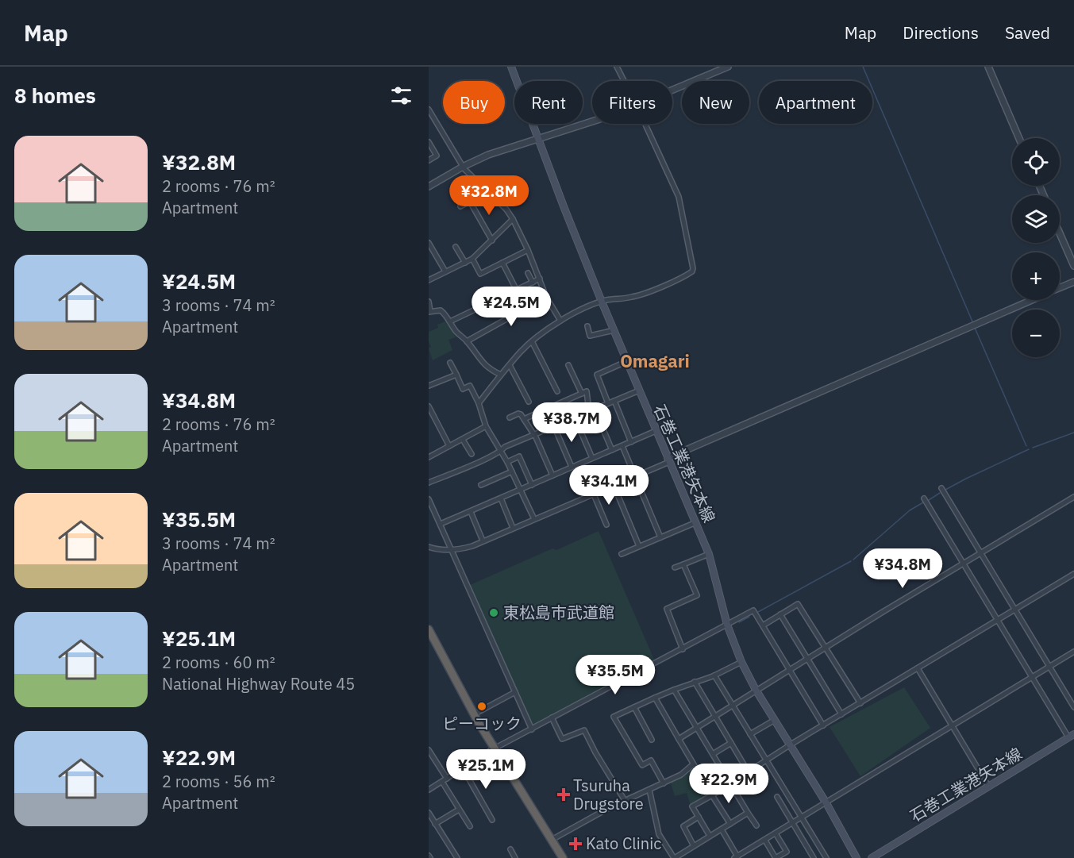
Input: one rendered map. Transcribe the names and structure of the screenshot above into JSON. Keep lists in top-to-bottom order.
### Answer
{
  "streets": {
    "main road": ["石巻工業港矢本線"]
  },
  "districts": ["Omagari"],
  "places": {
    "other": ["東松島市武道館", "ピーコック"],
    "health": ["Tsuruha Drugstore", "Kato Clinic"]
  },
  "page": {
    "header": "Map",
    "nav": ["Map", "Directions", "Saved"],
    "heading": "8 homes",
    "chip": [
      "Buy",
      "Rent",
      "Filters",
      "New",
      "Apartment"
    ],
    "list": [
      {
        "name": "¥32.8M",
        "note": "2 rooms · 76 m² · Apartment"
      },
      {
        "name": "¥24.5M",
        "note": "3 rooms · 74 m² · Apartment"
      },
      {
        "name": "¥34.8M",
        "note": "2 rooms · 76 m² · Apartment"
      },
      {
        "name": "¥35.5M",
        "note": "3 rooms · 74 m² · Apartment"
      },
      {
        "name": "¥25.1M",
        "note": "2 rooms · 60 m² · National Highway Route 45"
      },
      {
        "name": "¥22.9M",
        "note": "2 rooms · 56 m² · Apartment"
      }
    ],
    "map_buttons": ["+", "−"],
    "price": [
      "¥32.8M",
      "¥24.5M",
      "¥38.7M",
      "¥34.1M",
      "¥34.8M",
      "¥35.5M",
      "¥25.1M",
      "¥22.9M"
    ]
  }
}
